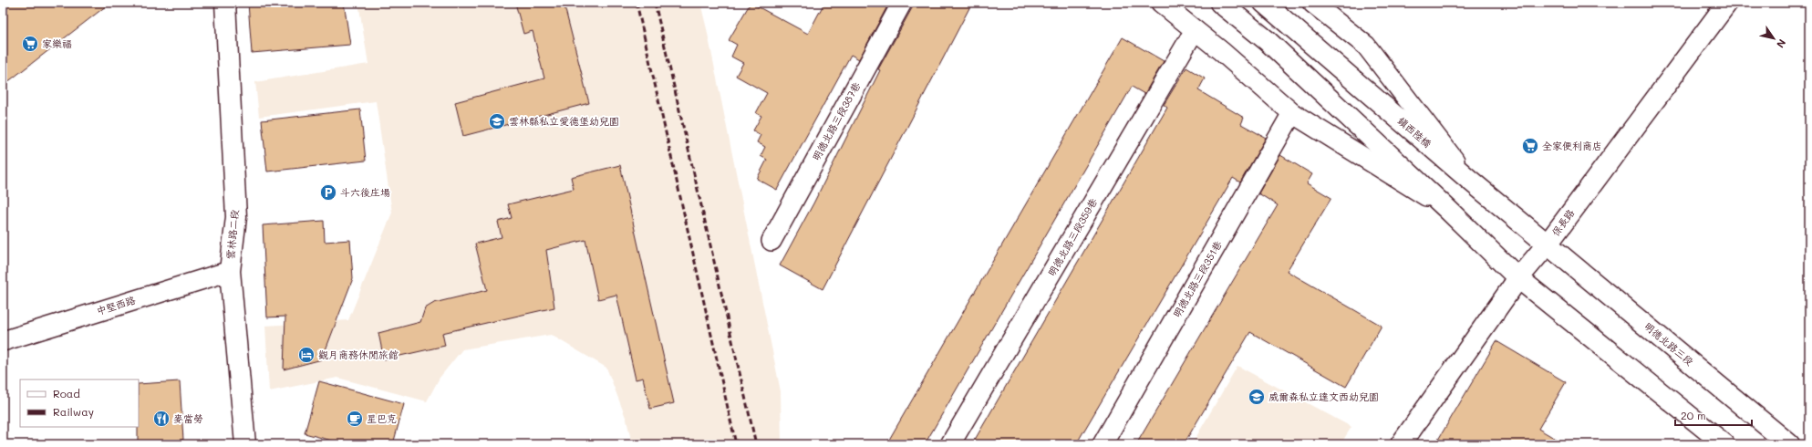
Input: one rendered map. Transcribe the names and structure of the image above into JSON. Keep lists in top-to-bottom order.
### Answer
{
  "streets": {
    "main road": [
      "鎮西陸橋",
      "保長路",
      "雲林路二段",
      "明德北路三段"
    ],
    "street": [
      "明德北路三段387巷",
      "明德北路三段359巷",
      "明德北路三段351巷",
      "中堅西路"
    ]
  },
  "crossings": [
    ["鎮西陸橋", "保長路"],
    ["鎮西陸橋", "明德北路三段"],
    ["保長路", "明德北路三段"],
    ["雲林路二段", "中堅西路"]
  ],
  "places": {
    "supermarket": ["家樂福", "全家便利商店"],
    "school or university": ["雲林縣私立愛德堡幼兒園", "威爾森私立達文西幼兒園"],
    "parking": ["斗六後庄場"],
    "hotel": ["觀月商務休閒旅館"],
    "restaurant": ["麥當勞"],
    "cafe": ["星巴克"]
  },
  "legend": ["Road", "Railway"],
  "scale_bar": "20 m",
  "north": "bottom right"
}
